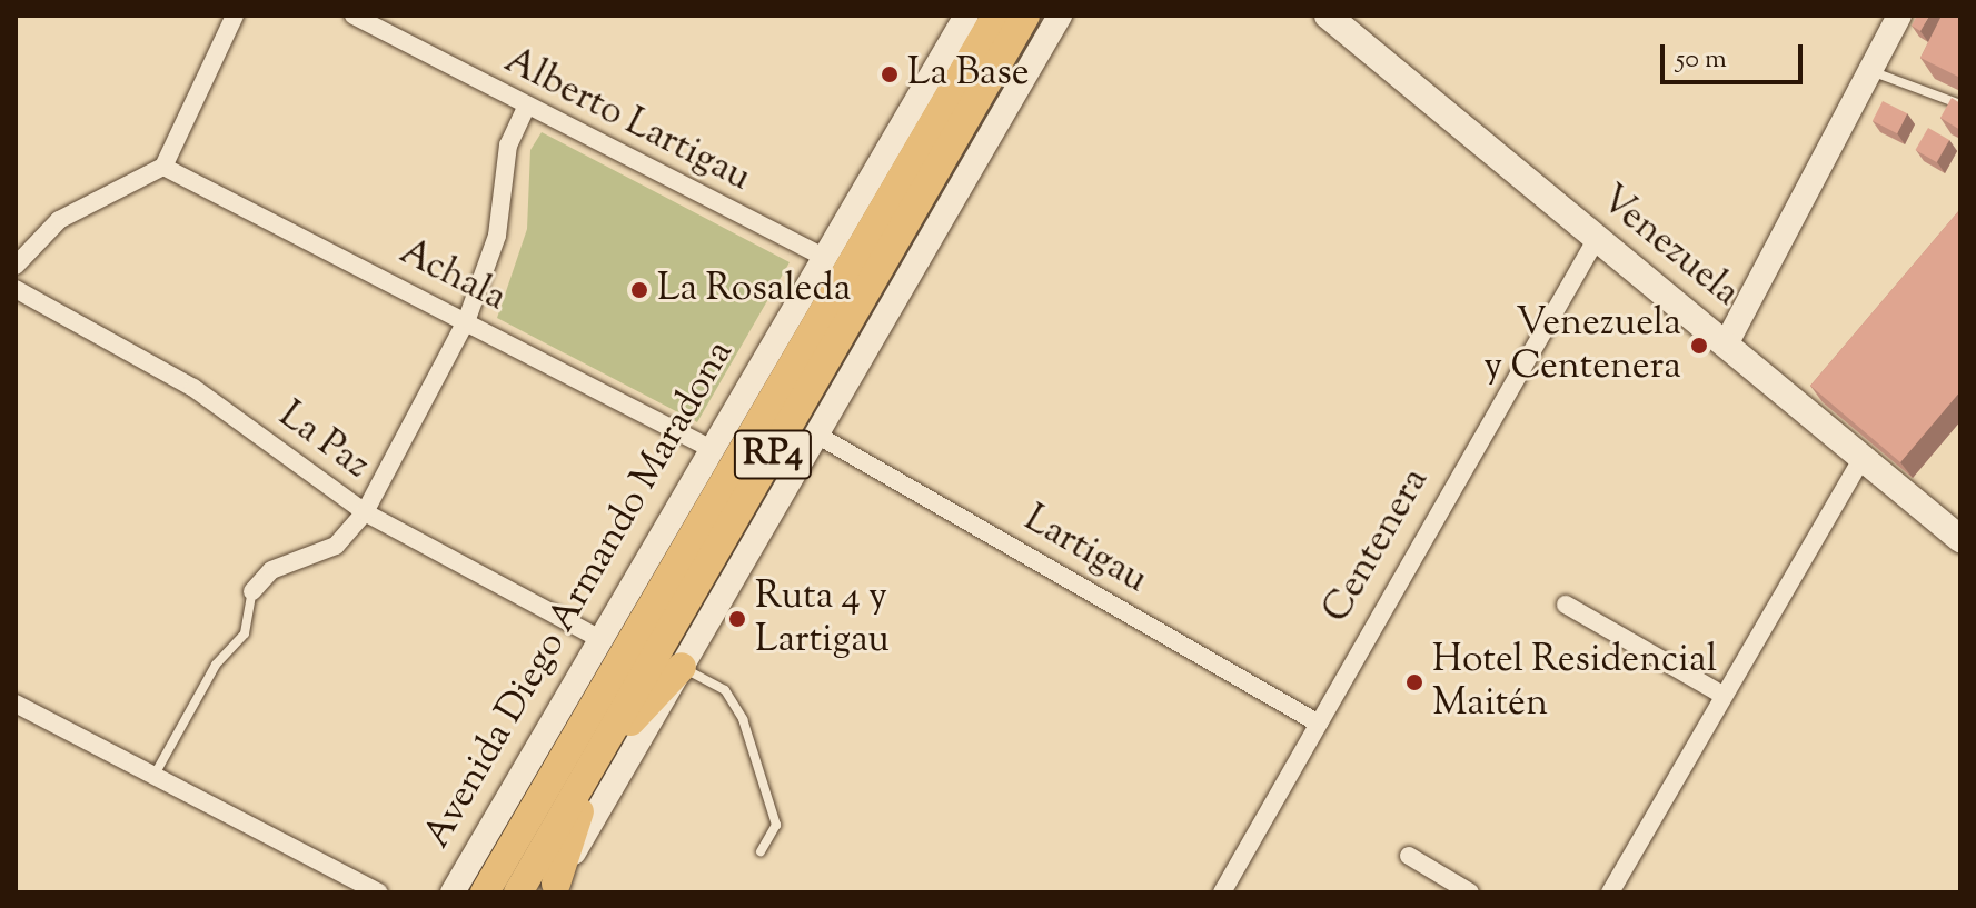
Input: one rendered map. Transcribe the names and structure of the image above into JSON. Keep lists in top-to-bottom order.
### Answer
{
  "streets": {
    "main road": ["Venezuela", "RP4", "Avenida Diego Armando Maradona"],
    "street": [
      "Alberto Lartigau",
      "Achala",
      "La Paz",
      "Centenera",
      "Lartigau"
    ]
  },
  "crossings": [
    ["Alberto Lartigau", "Avenida Diego Armando Maradona"],
    ["Venezuela", "Centenera"],
    ["Achala", "Avenida Diego Armando Maradona"],
    ["La Paz", "Avenida Diego Armando Maradona"],
    ["Centenera", "Lartigau"]
  ],
  "places": [
    "La Base",
    "La Rosaleda",
    "Venezuela y Centenera",
    "Ruta 4 y Lartigau",
    "Hotel Residencial Maitén"
  ],
  "scale_bar": "50 m"
}
